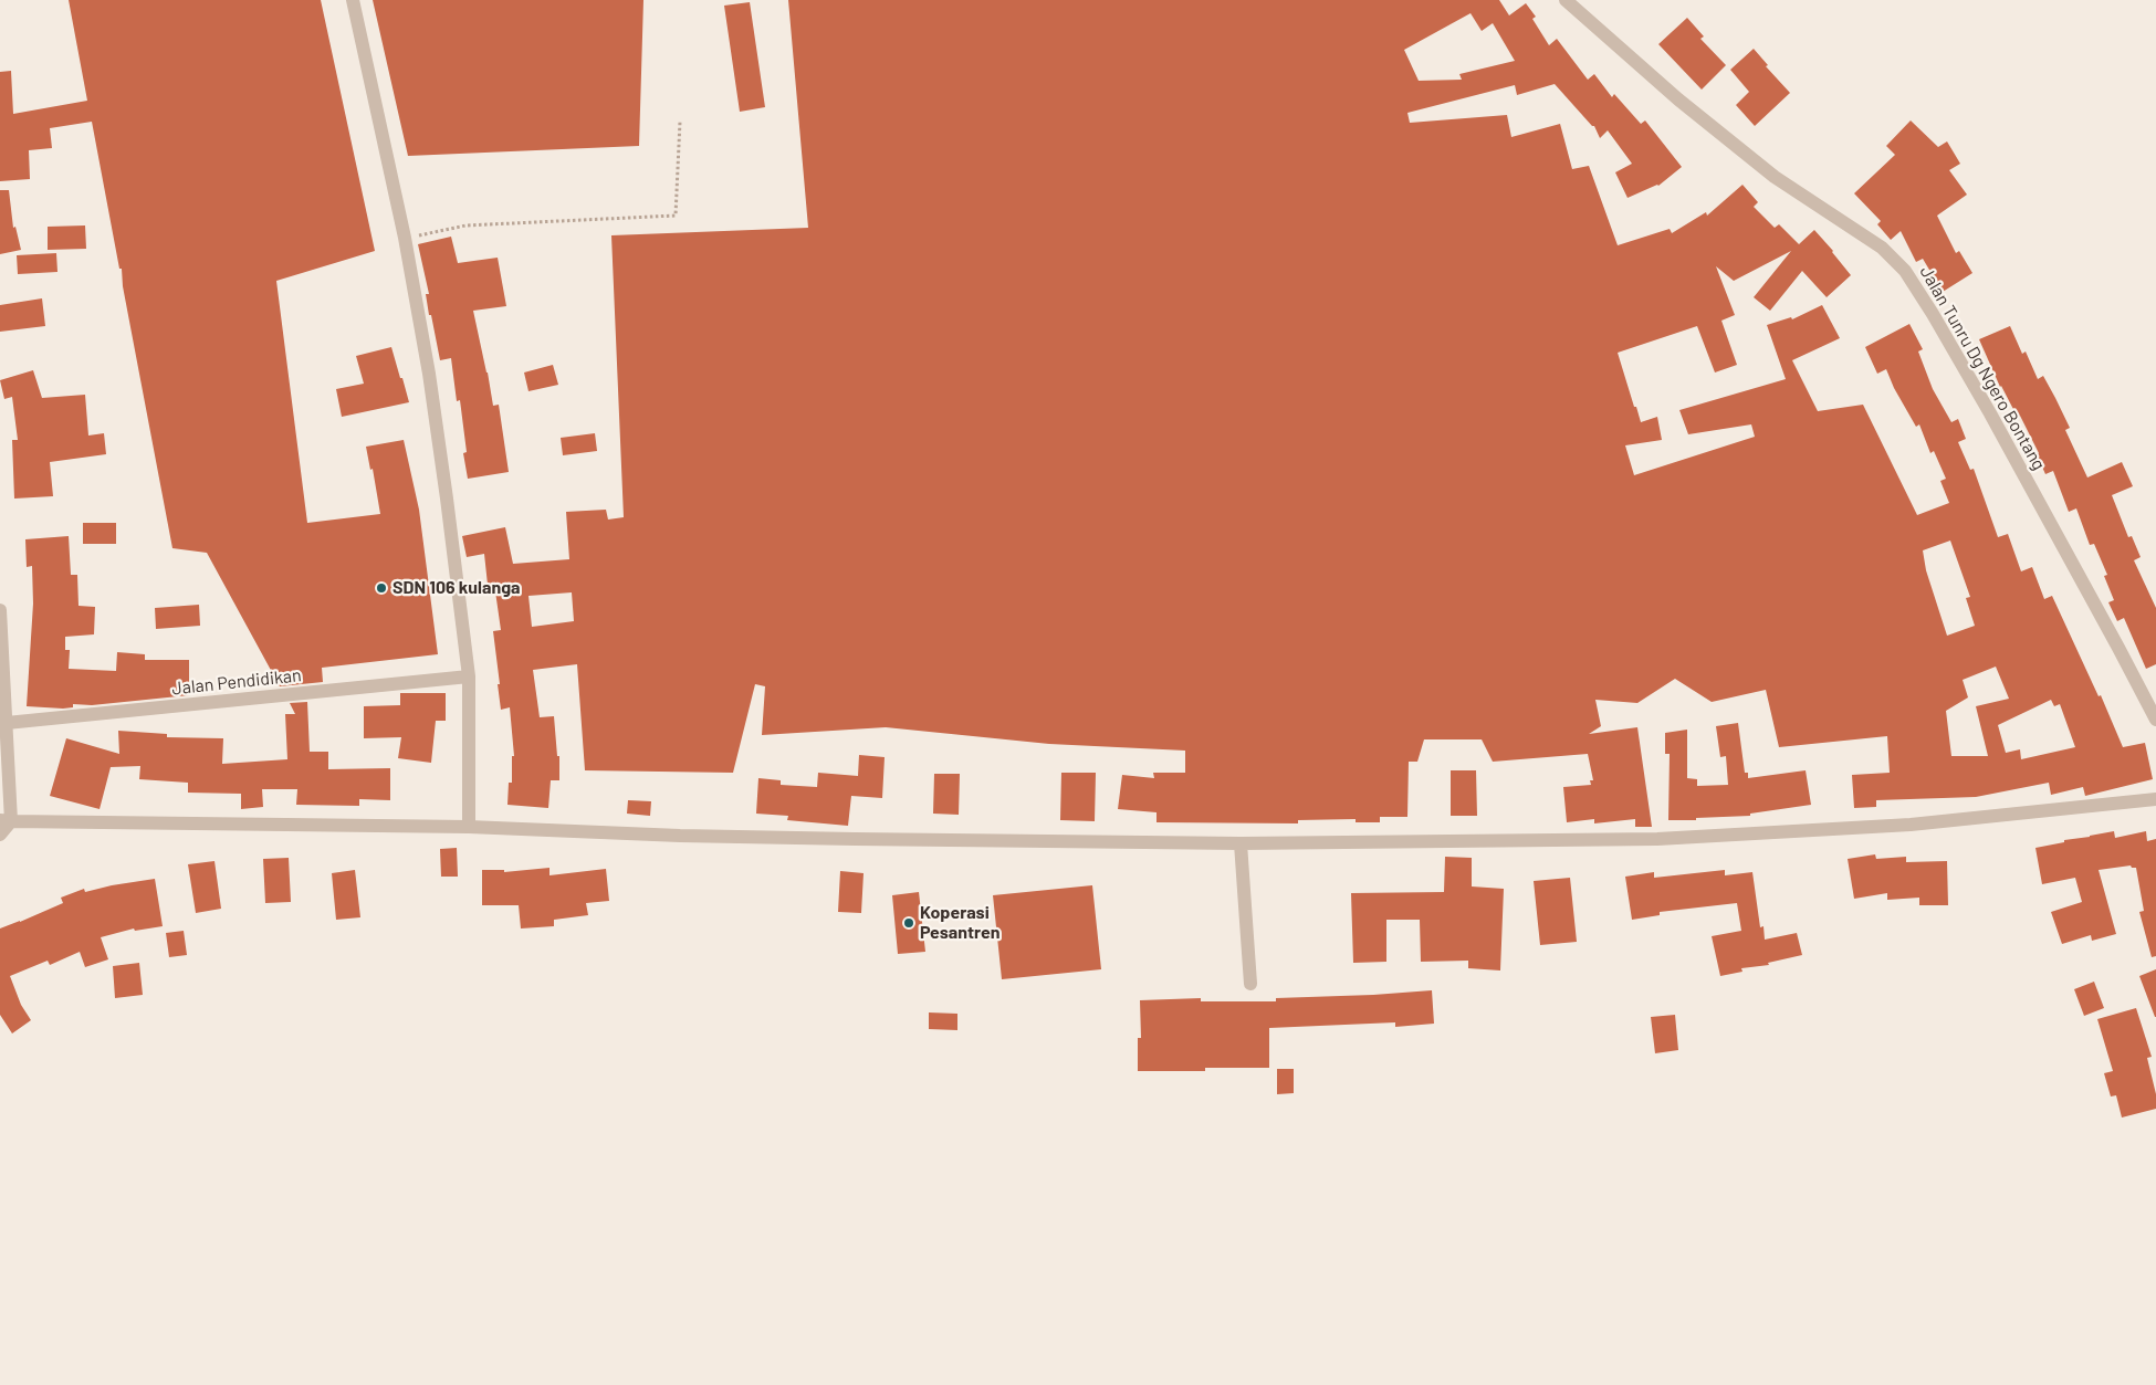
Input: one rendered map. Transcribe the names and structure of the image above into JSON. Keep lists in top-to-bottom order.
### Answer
{
  "streets": {
    "street": ["Jalan Tunru Dg Ngero Bontang", "Jalan Pendidikan"]
  },
  "places": ["SDN 106 kulanga", "Koperasi Pesantren"]
}
